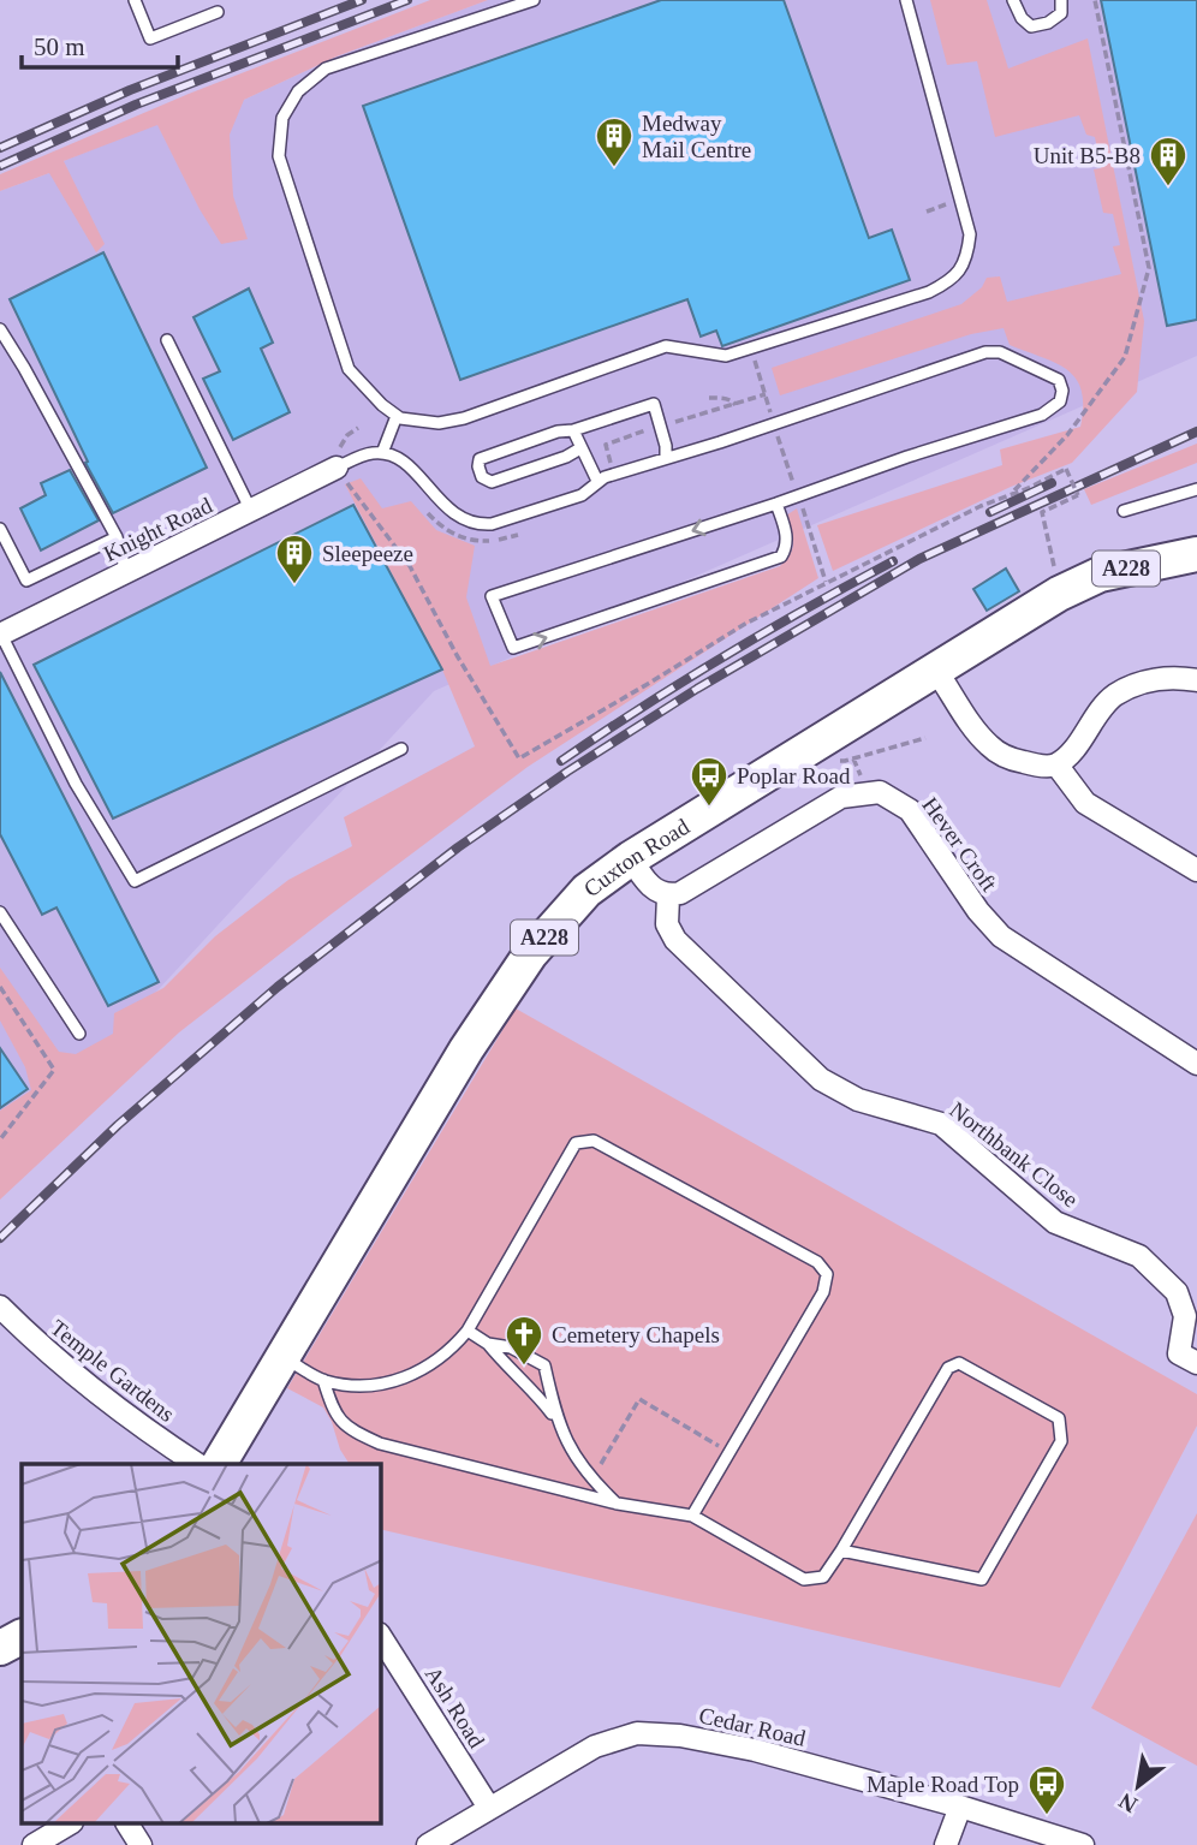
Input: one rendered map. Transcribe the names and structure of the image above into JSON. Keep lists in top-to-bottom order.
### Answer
{
  "streets": {
    "main road": ["A228", "Cuxton Road"],
    "street": [
      "Knight Road",
      "Hever Croft",
      "Northbank Close",
      "Temple Gardens",
      "Ash Road",
      "Cedar Road"
    ]
  },
  "crossings": [
    ["Hever Croft", "Northbank Close"],
    ["Ash Road", "Cedar Road"]
  ],
  "places": {
    "building": ["Medway Mail Centre", "Unit B5-B8", "Sleepeeze"],
    "bus stop": ["Poplar Road", "Maple Road Top"],
    "church": ["Cemetery Chapels"]
  },
  "scale_bar": "50 m",
  "north": "bottom left"
}
